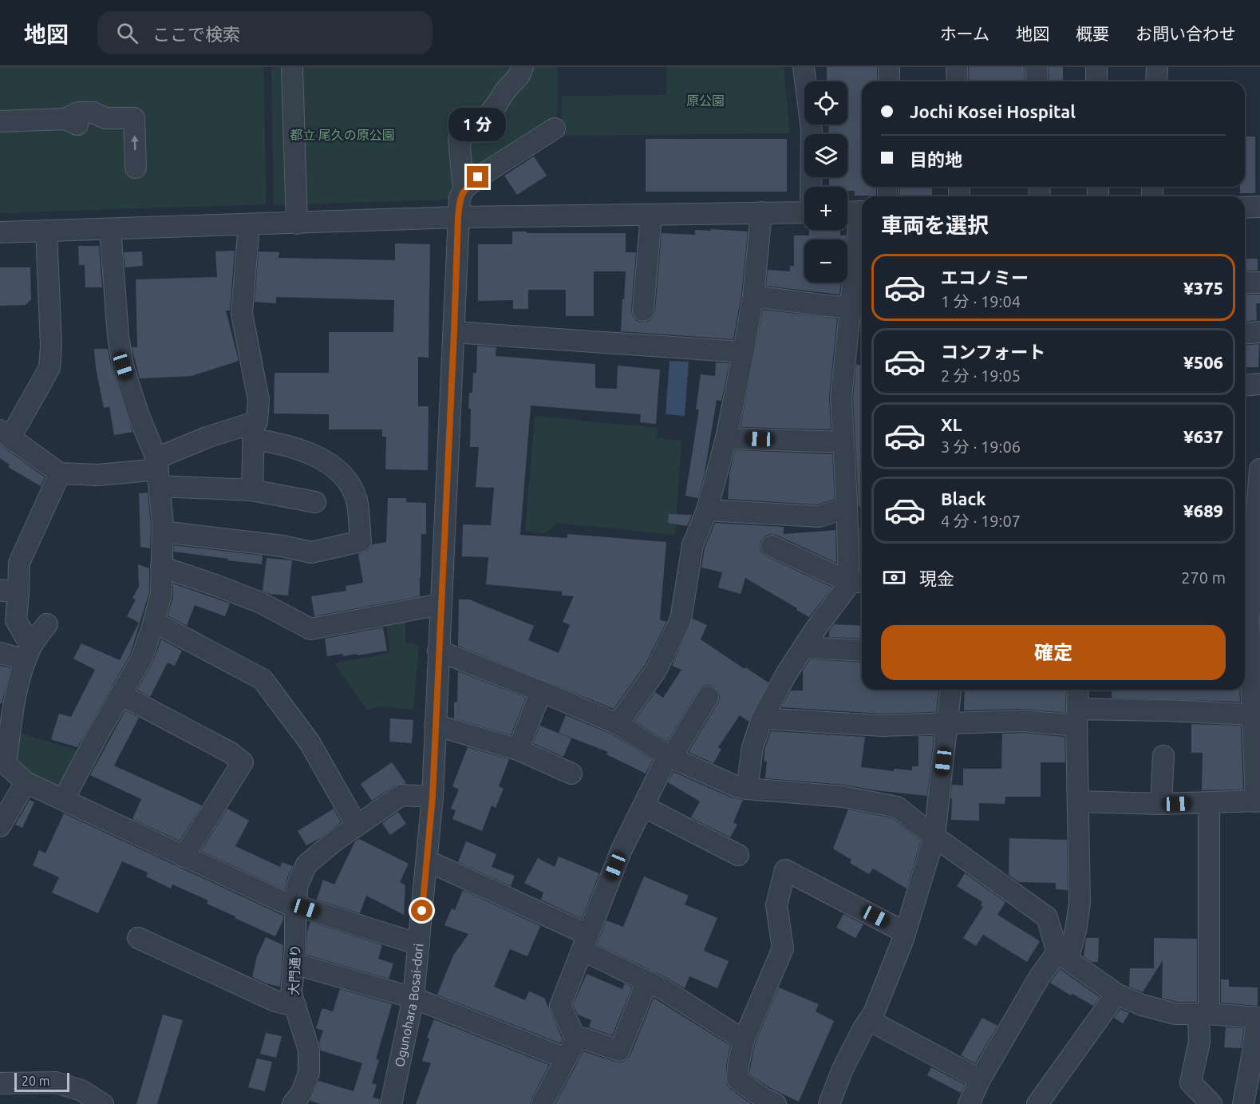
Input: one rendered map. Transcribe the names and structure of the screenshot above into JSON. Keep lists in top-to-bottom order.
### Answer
{
  "streets": {
    "street": ["大門通り", "Ogunohara Bosai-dori"]
  },
  "crossings": [
    ["大門通り", "Ogunohara Bosai-dori"]
  ],
  "parks": ["原公園", "都立 尾久の原公園"],
  "scale_bar": "20 m",
  "page": {
    "header": "地図",
    "search": "ここで検索",
    "nav": [
      "ホーム",
      "地図",
      "概要",
      "お問い合わせ"
    ],
    "map_buttons": ["+", "−"],
    "banner": ["Jochi Kosei Hospital", "目的地"],
    "bubble": "1 分",
    "heading": "車両を選択",
    "list": [
      {
        "name": "エコノミー",
        "note": "1 分 · 19:04",
        "value": "¥375"
      },
      {
        "name": "コンフォート",
        "note": "2 分 · 19:05",
        "value": "¥506"
      },
      {
        "name": "XL",
        "note": "3 分 · 19:06",
        "value": "¥637"
      },
      {
        "name": "Black",
        "note": "4 分 · 19:07",
        "value": "¥689"
      }
    ],
    "pay": ["現金", "270 m"],
    "buttons": "確定",
    "scale": "20 m"
  }
}
